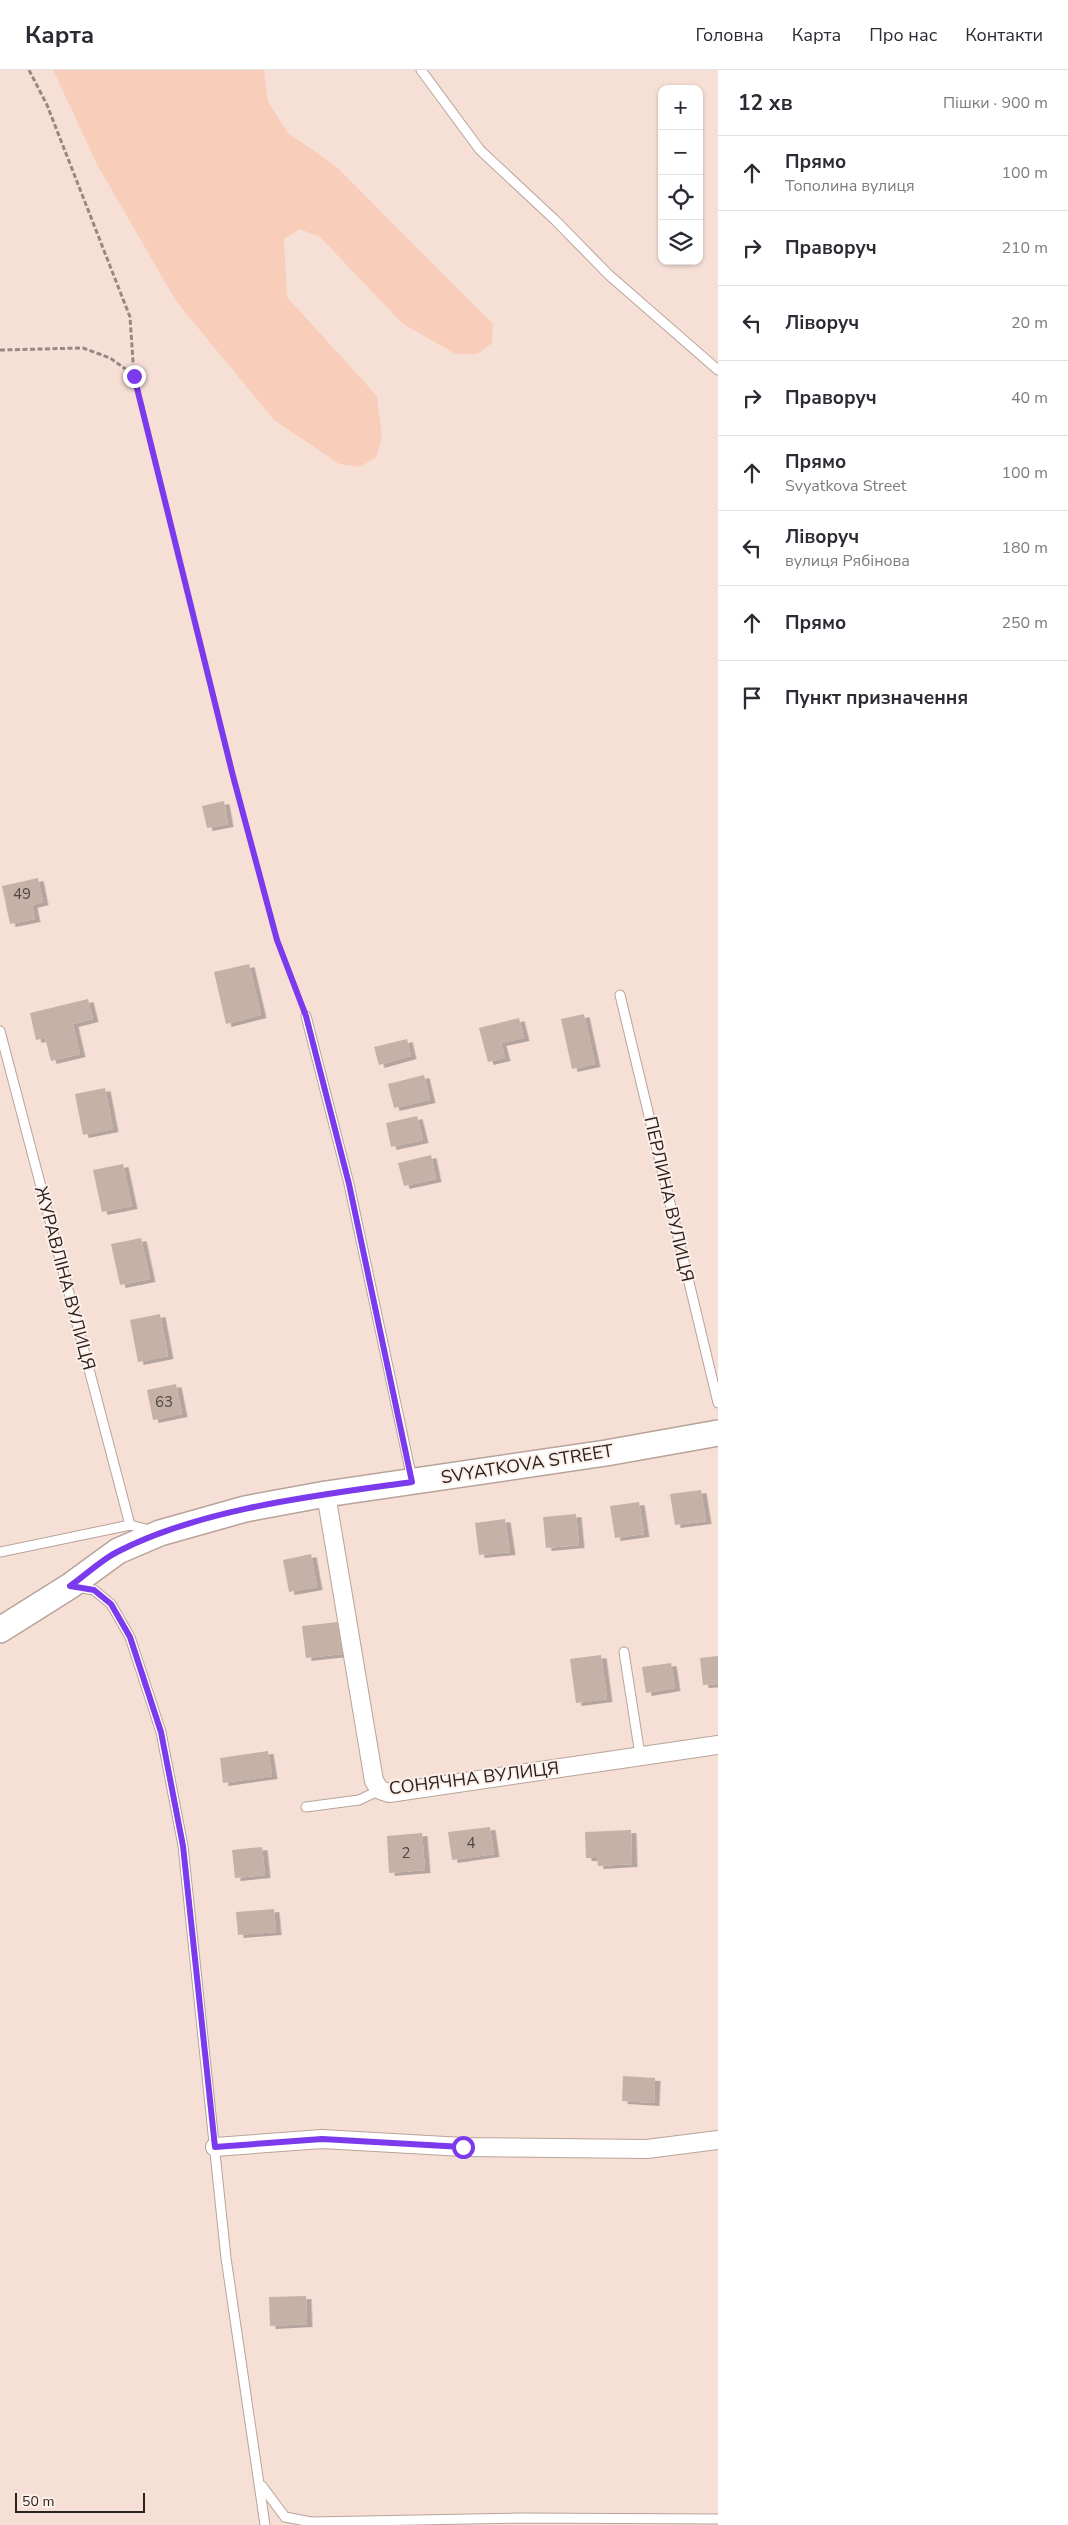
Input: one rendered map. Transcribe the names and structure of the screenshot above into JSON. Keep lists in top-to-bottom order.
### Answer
{
  "streets": {
    "main road": ["SVYATKOVA STREET"],
    "street": ["СОНЯЧНА ВУЛИЦЯ"],
    "lane": ["ПЕРЛИНА ВУЛИЦЯ", "ЖУРАВЛІНА ВУЛИЦЯ"]
  },
  "crossings": [
    ["SVYATKOVA STREET", "СОНЯЧНА ВУЛИЦЯ"]
  ],
  "house_numbers": [
    "49",
    "63",
    "4",
    "2"
  ],
  "scale_bar": "50 m",
  "page": {
    "header": "Карта",
    "nav": [
      "Головна",
      "Карта",
      "Про нас",
      "Контакти"
    ],
    "heading": ["12 хв", "Пішки · 900 m"],
    "map_buttons": ["+", "−"],
    "list": [
      ["Прямо", "Тополина вулиця", "100 m"],
      ["Праворуч", "210 m"],
      ["Ліворуч", "20 m"],
      ["Праворуч", "40 m"],
      ["Прямо", "Svyatkova Street", "100 m"],
      ["Ліворуч", "вулиця Рябінова", "180 m"],
      ["Прямо", "250 m"],
      "Пункт призначення"
    ],
    "scale": "50 m"
  }
}
